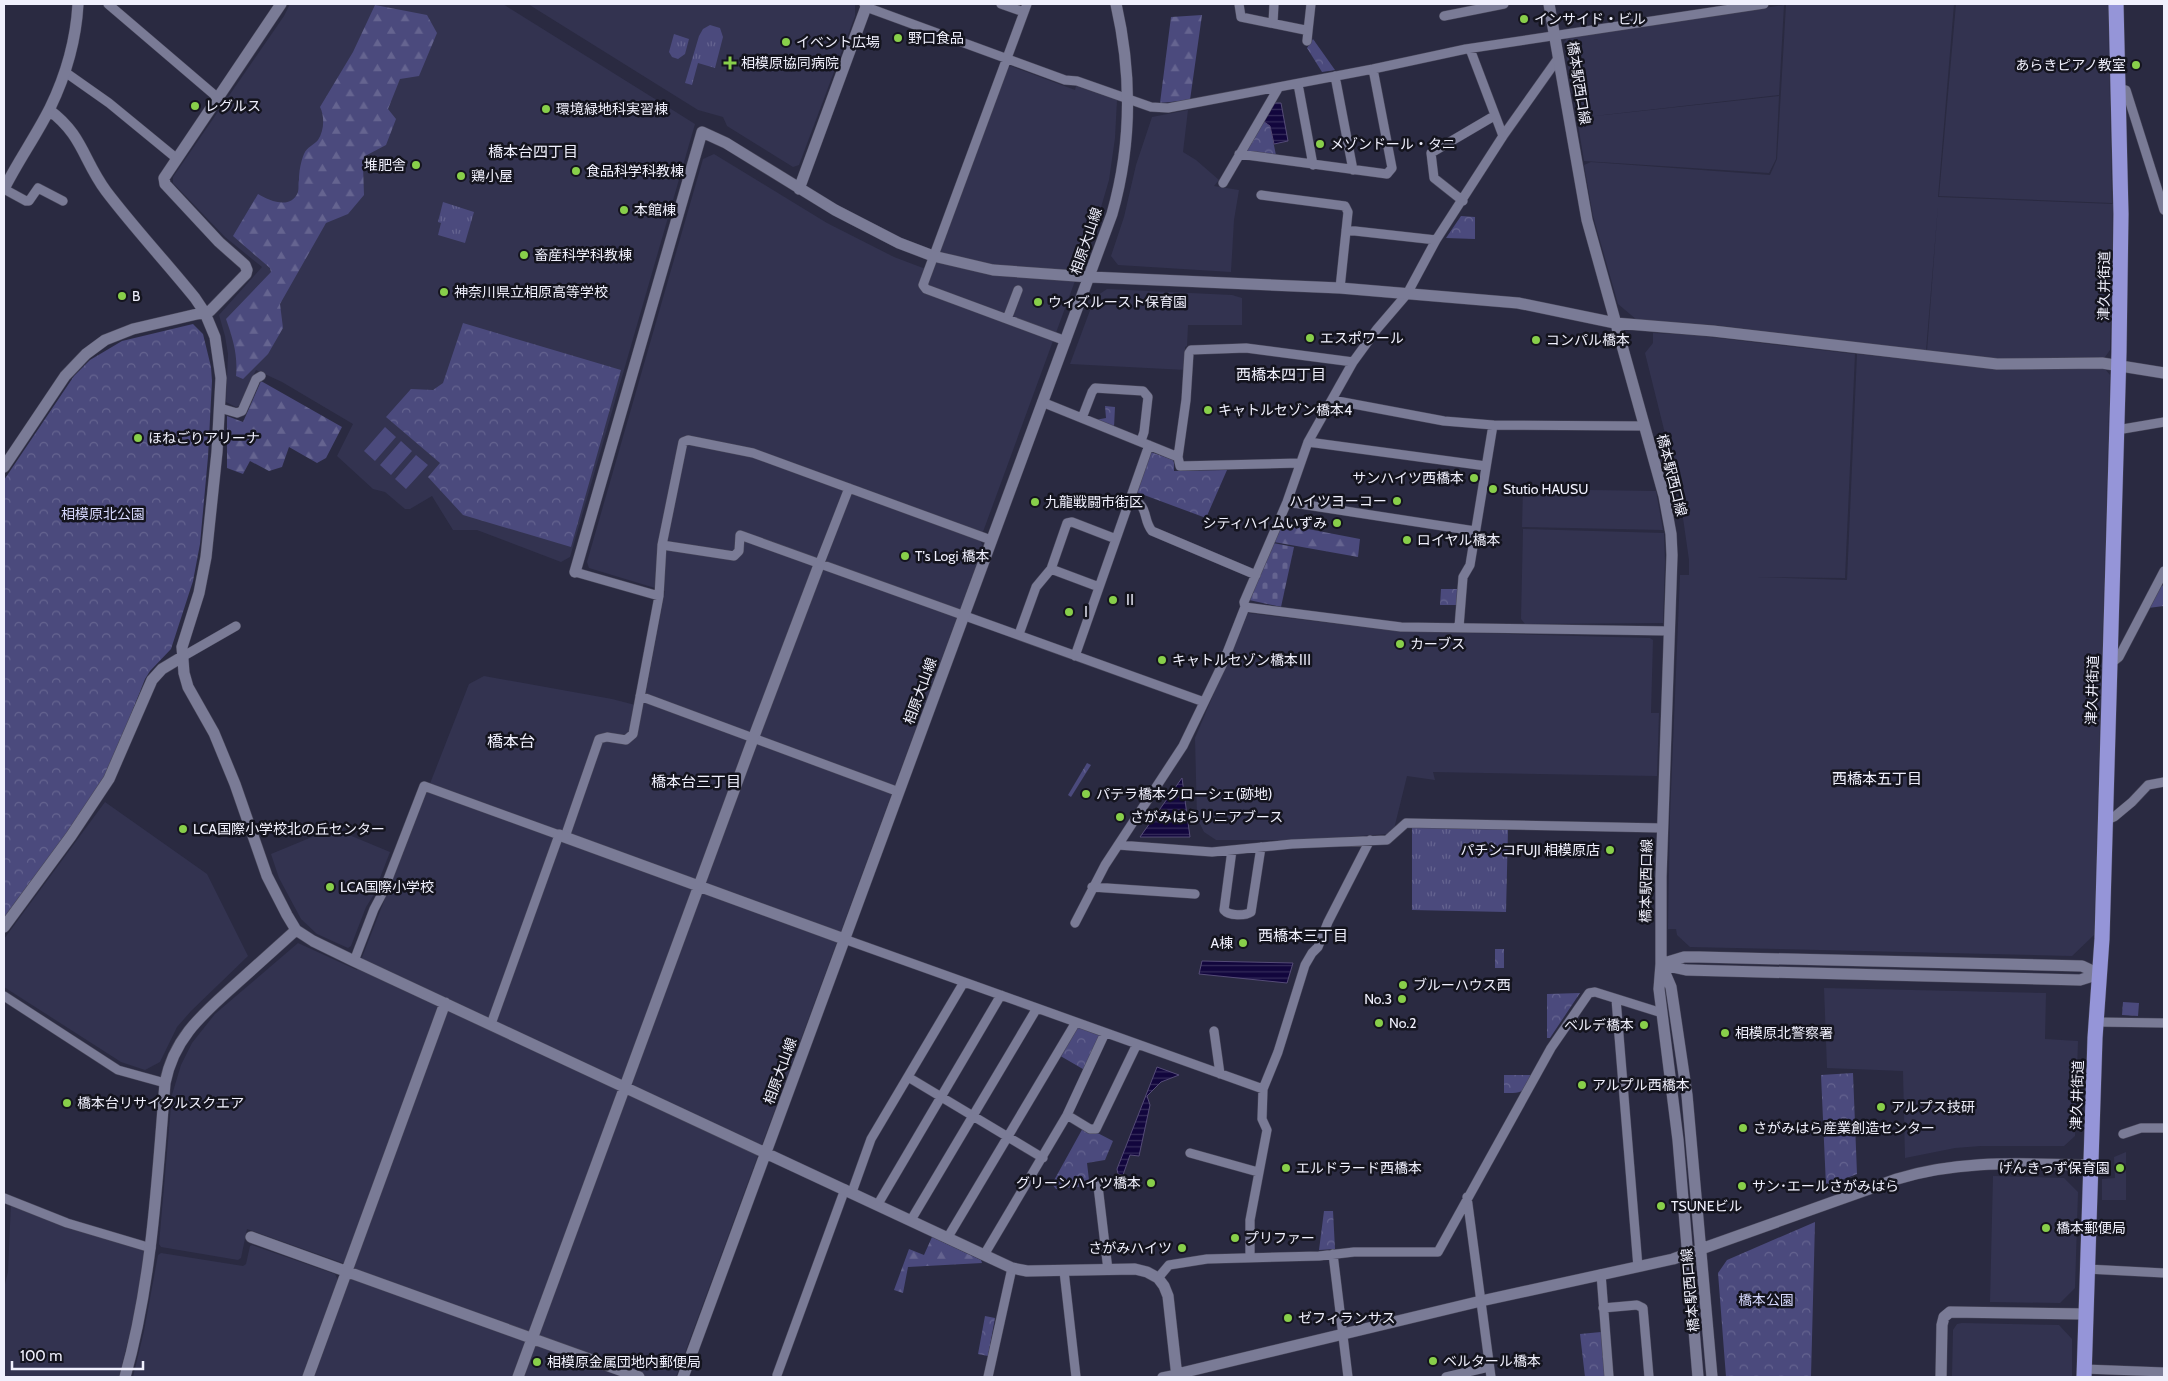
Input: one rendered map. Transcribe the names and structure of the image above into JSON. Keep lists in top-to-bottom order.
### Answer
{
  "streets": {
    "highway": ["津久井街道"],
    "street": ["橋本駅西口線", "相原大山線"]
  },
  "districts": [
    "橋本台四丁目",
    "西橋本四丁目",
    "橋本台",
    "西橋本五丁目",
    "橋本台三丁目",
    "西橋本三丁目"
  ],
  "parks": ["相模原北公園", "橋本公園"],
  "places": {
    "other": [
      "インサイド・ビル",
      "野口食品",
      "イベント広場",
      "あらきピアノ教室",
      "レグルス",
      "環境緑地科実習棟",
      "メゾンドール・タニ",
      "堆肥舎",
      "食品科学科教棟",
      "鶏小屋",
      "本館棟",
      "畜産科学科教棟",
      "神奈川県立相原高等学校",
      "B",
      "ウィズルースト保育園",
      "エスポワール",
      "コンパル橋本",
      "キャトルセゾン橋本4",
      "ほねごりアリーナ",
      "サンハイツ西橋本",
      "Stutio HAUSU",
      "ハイツヨーコー",
      "九龍戦闘市街区",
      "シティハイムいずみ",
      "ロイヤル橋本",
      "T's Logi 橋本",
      "Ⅱ",
      "Ⅰ",
      "カーブス",
      "キャトルセゾン橋本Ⅲ",
      "パテラ橋本クローシェ(跡地)",
      "さがみはらリニアブース",
      "LCA国際小学校北の丘センター",
      "パチンコFUJI 相模原店",
      "LCA国際小学校",
      "A棟",
      "ブルーハウス西",
      "No.3",
      "No.2",
      "ベルデ橋本",
      "相模原北警察署",
      "アルプル西橋本",
      "橋本台リサイクルスクエア",
      "アルプス技研",
      "さがみはら産業創造センター",
      "エルドラード西橋本",
      "げんきっず保育園",
      "グリーンハイツ橋本",
      "サン･エールさがみはら",
      "TSUNEビル",
      "橋本郵便局",
      "プリファー",
      "さがみハイツ",
      "ゼフィランサス",
      "ベルタール橋本",
      "相模原金属団地内郵便局"
    ],
    "health": ["相模原協同病院"]
  },
  "scale_bar": "100 m"
}
